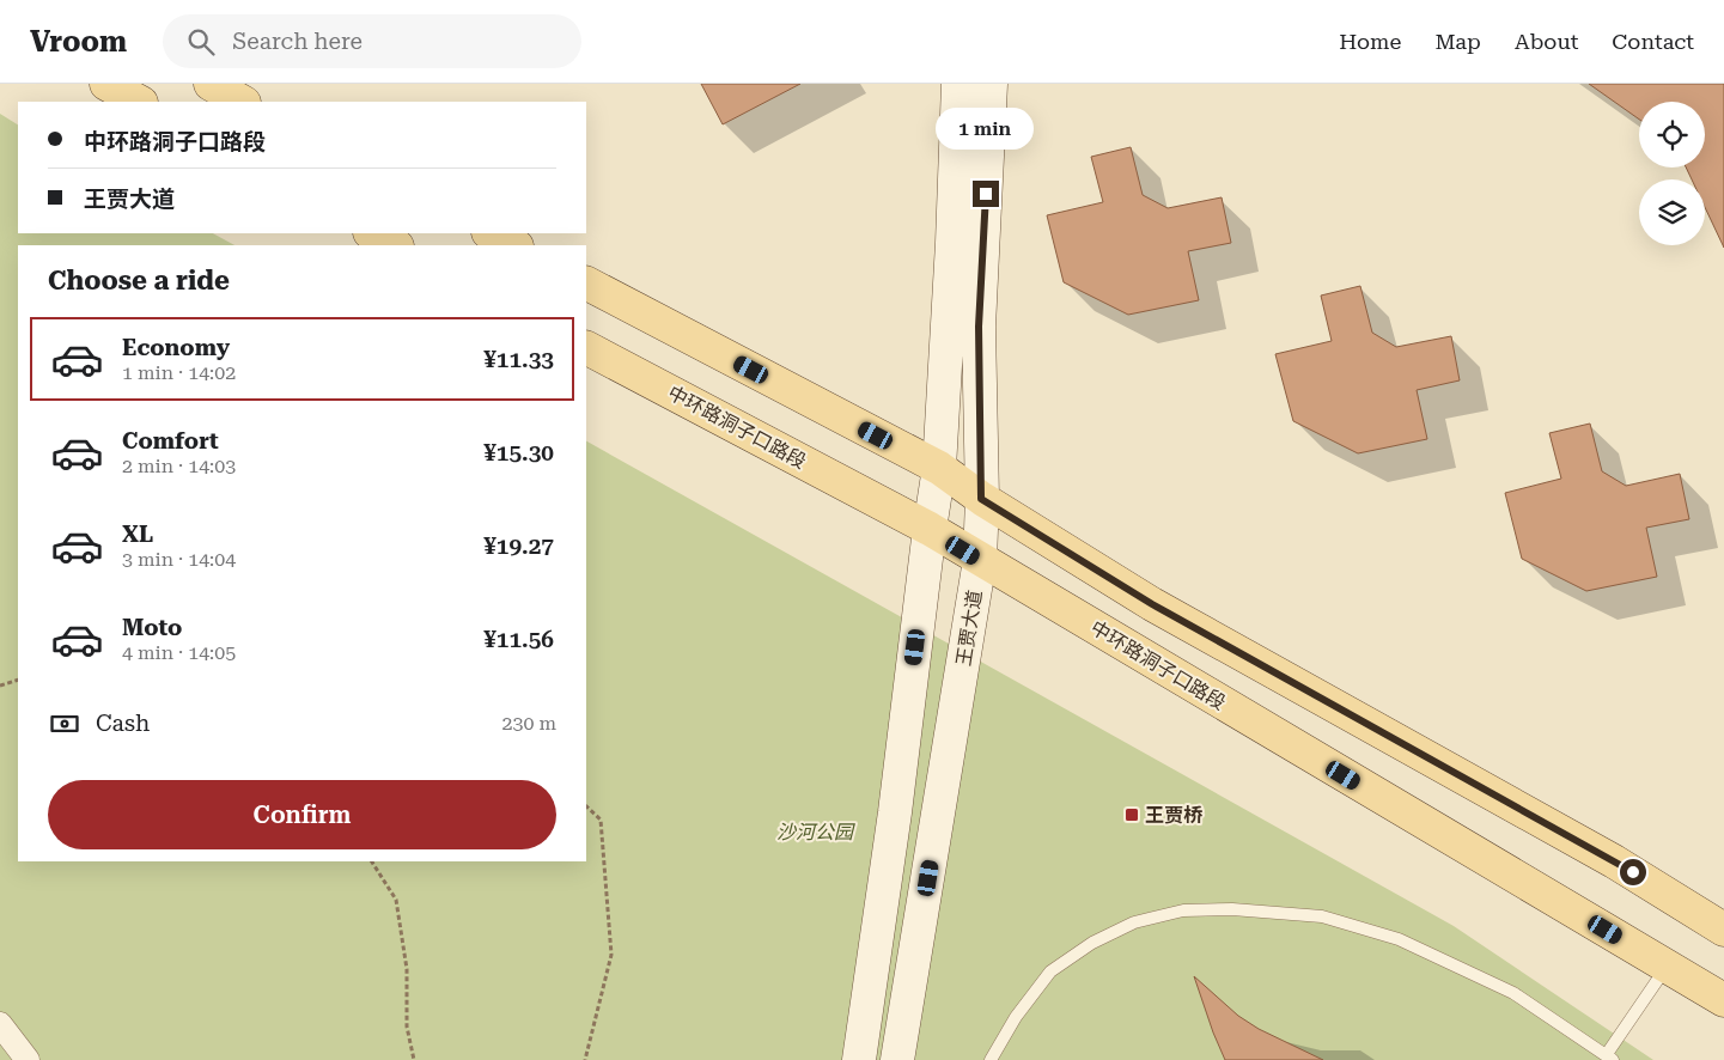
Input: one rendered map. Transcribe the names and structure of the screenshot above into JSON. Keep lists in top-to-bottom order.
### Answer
{
  "streets": {
    "main road": ["中环路洞子口路段", "王贾大道"]
  },
  "crossings": [
    ["中环路洞子口路段", "王贾大道"]
  ],
  "parks": ["沙河公园"],
  "places": {
    "transit": ["王贾桥"]
  },
  "page": {
    "header": "Vroom",
    "search": "Search here",
    "nav": [
      "Home",
      "Map",
      "About",
      "Contact"
    ],
    "banner": ["中环路洞子口路段", "王贾大道"],
    "bubble": "1 min",
    "heading": "Choose a ride",
    "list": [
      {
        "name": "Economy",
        "note": "1 min · 14:02",
        "value": "¥11.33"
      },
      {
        "name": "Comfort",
        "note": "2 min · 14:03",
        "value": "¥15.30"
      },
      {
        "name": "XL",
        "note": "3 min · 14:04",
        "value": "¥19.27"
      },
      {
        "name": "Moto",
        "note": "4 min · 14:05",
        "value": "¥11.56"
      }
    ],
    "pay": ["Cash", "230 m"],
    "buttons": "Confirm"
  }
}
